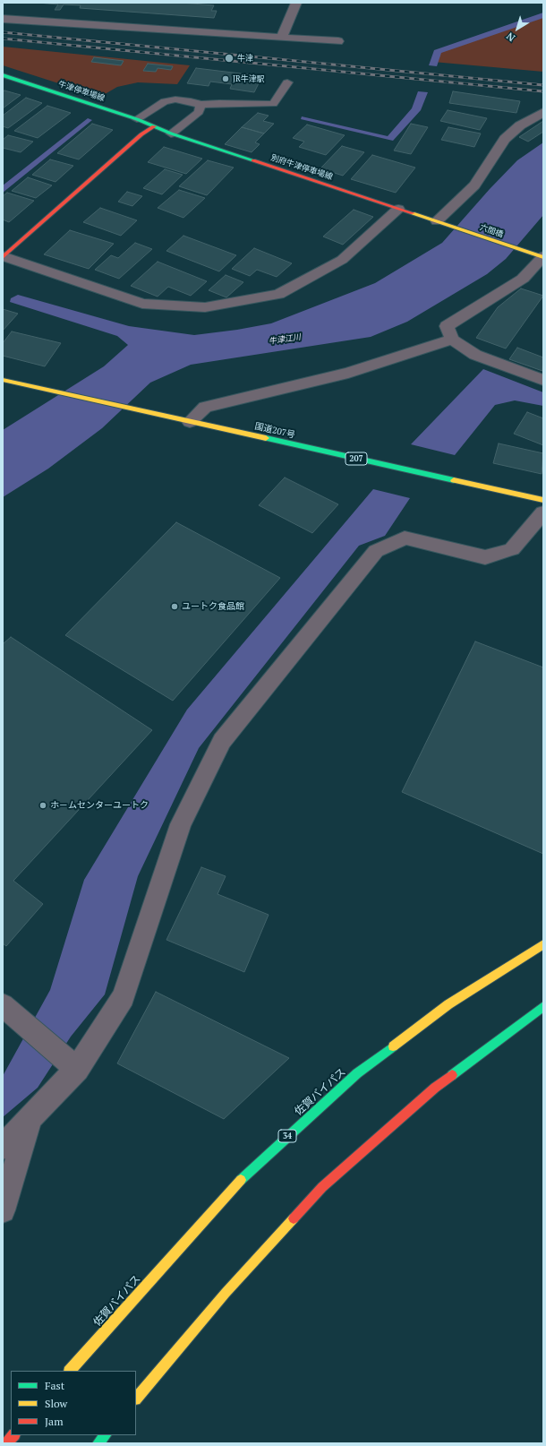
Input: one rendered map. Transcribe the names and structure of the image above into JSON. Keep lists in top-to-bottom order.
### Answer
{
  "streets": {
    "main road": [
      "牛津停車場線",
      "別府牛津停車場線",
      "六間橋",
      "国道207号",
      "207",
      "佐賀バイパス",
      "34"
    ]
  },
  "crossings": [
    ["牛津停車場線", "別府牛津停車場線"],
    ["別府牛津停車場線", "六間橋"]
  ],
  "water": ["牛津江川"],
  "places": [
    "牛津",
    "JR牛津駅",
    "ユートク食品館",
    "ホ－ムセンターユートク"
  ],
  "legend": ["Fast", "Slow", "Jam"],
  "north": "bottom left"
}
